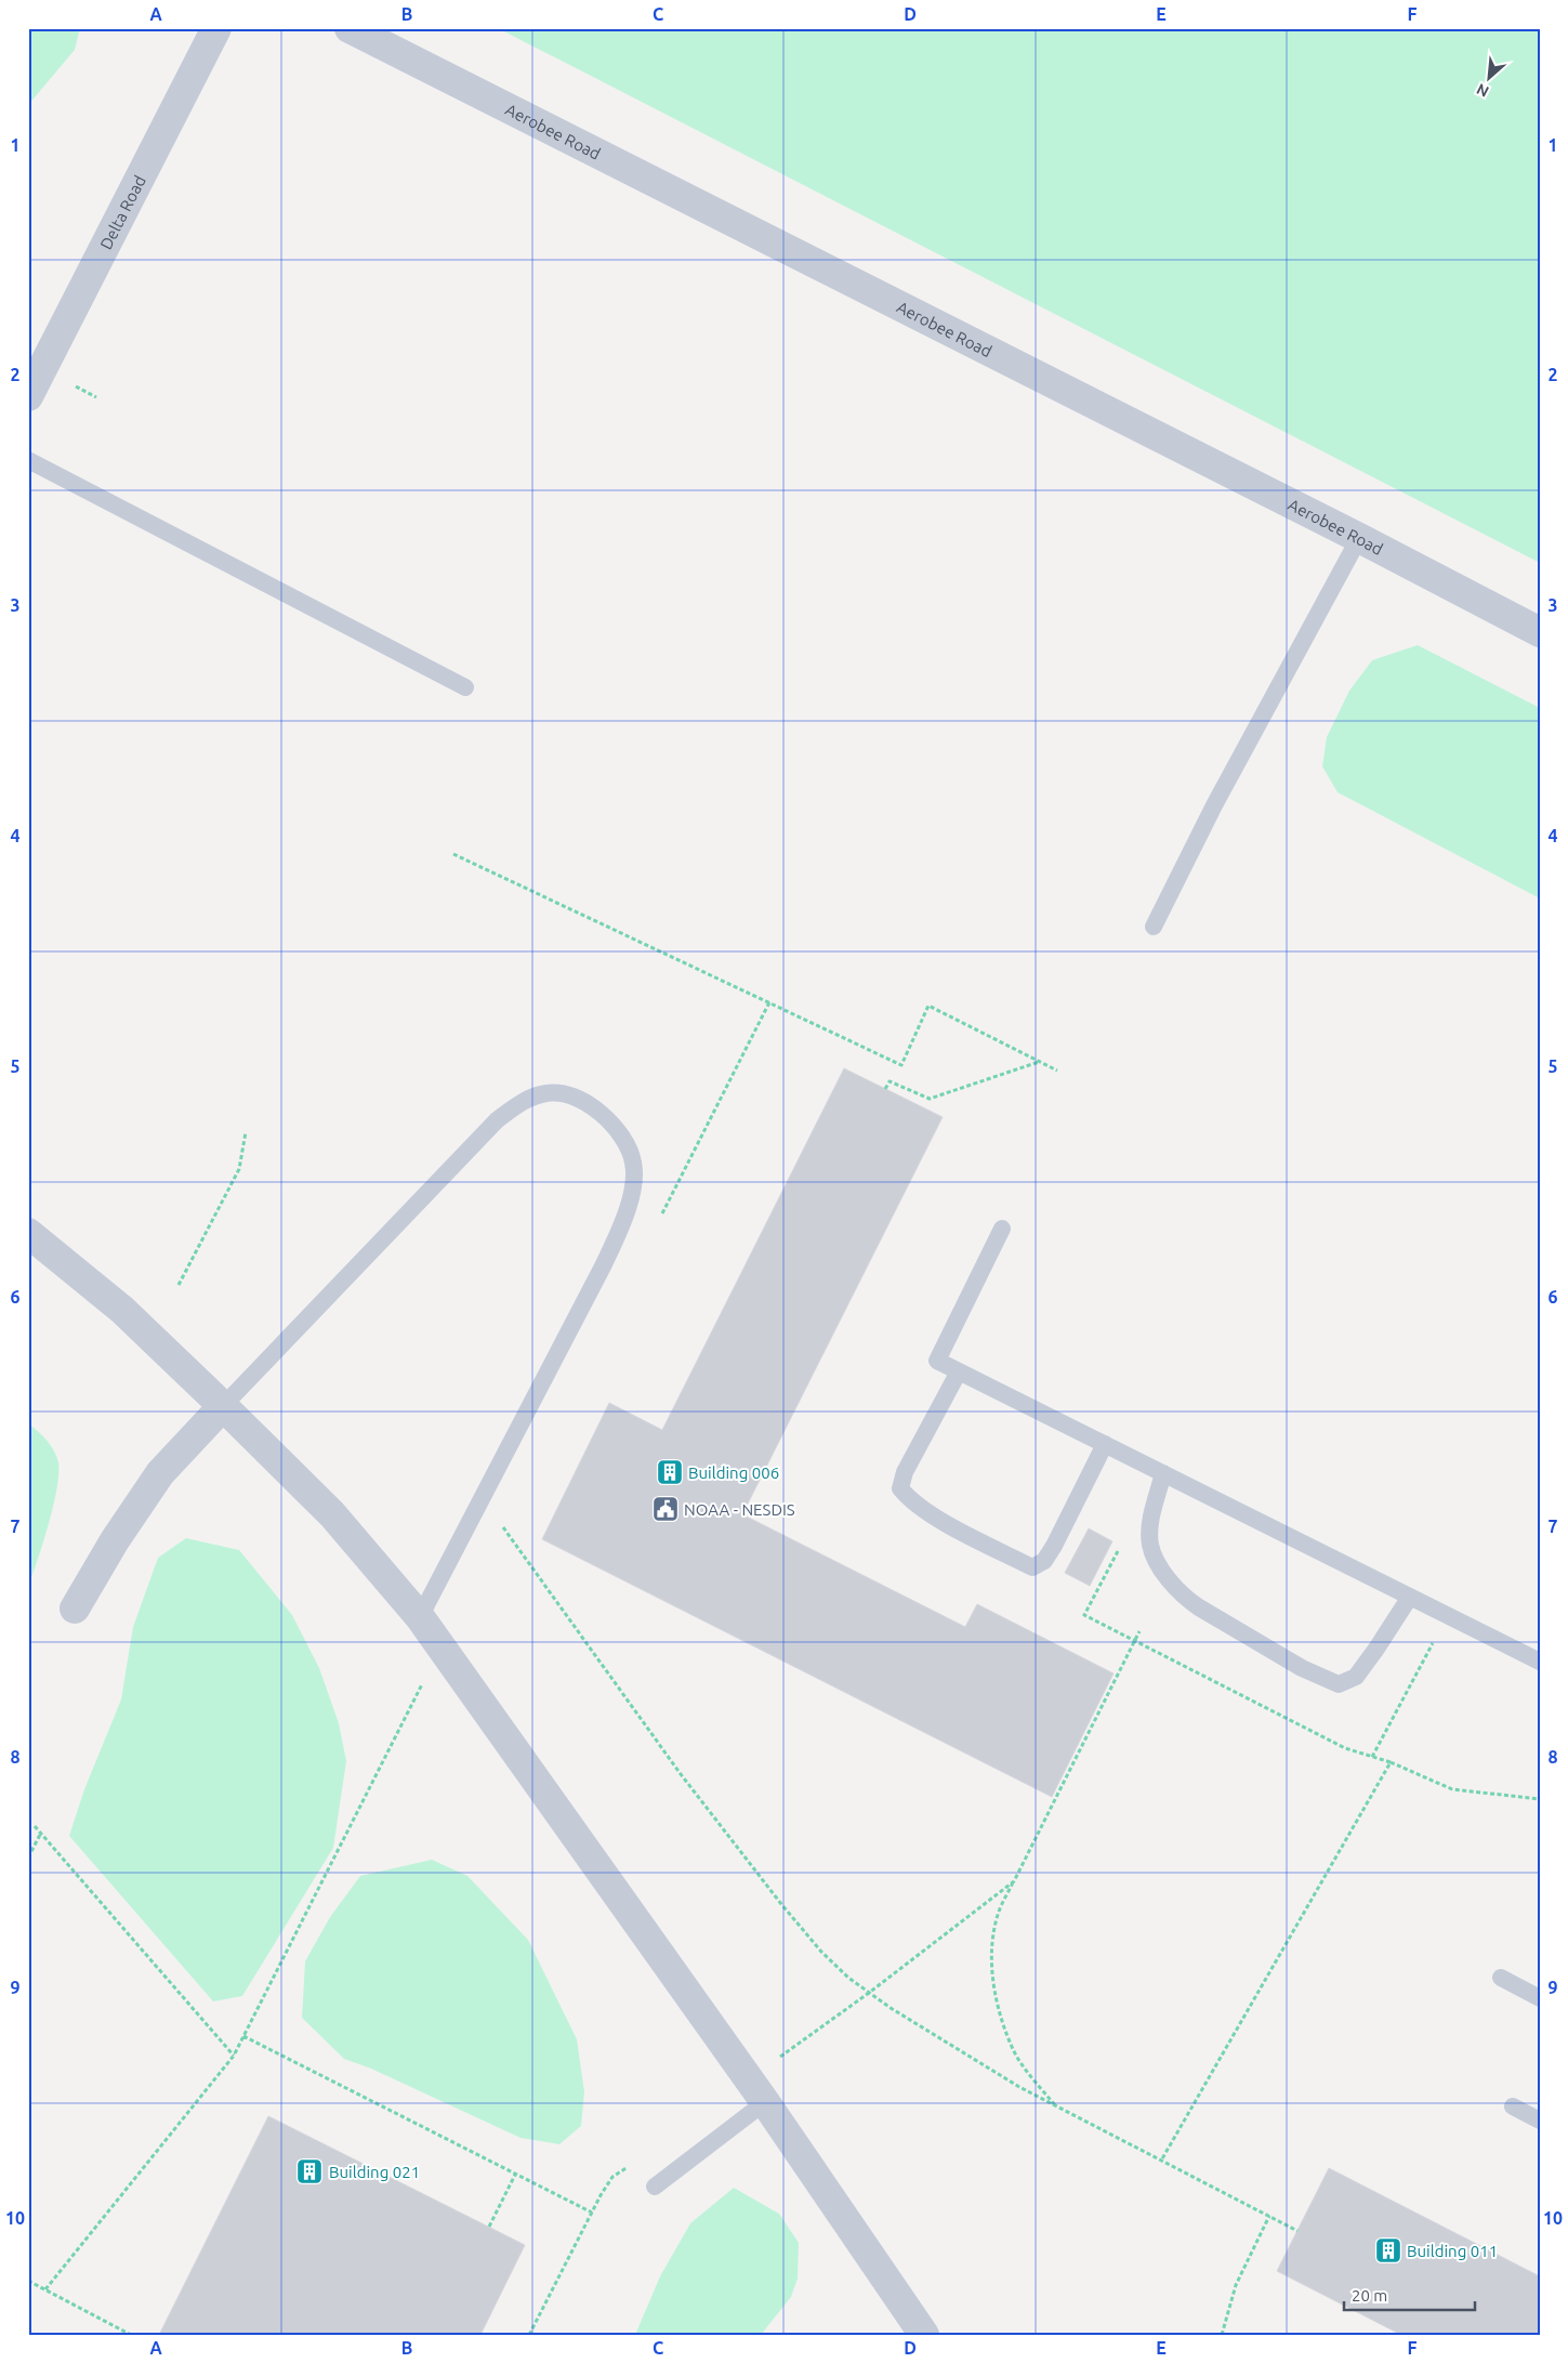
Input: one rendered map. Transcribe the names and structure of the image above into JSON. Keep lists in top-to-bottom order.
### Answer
{
  "streets": {
    "street": ["Aerobee Road", "Delta Road"]
  },
  "places": {
    "building": ["Building 006", "Building 021", "Building 011"],
    "public building": ["NOAA - NESDIS"]
  },
  "scale_bar": "20 m",
  "north": "bottom left",
  "grid": {
    "columns": [
      "A",
      "B",
      "C",
      "D",
      "E",
      "F"
    ],
    "rows": [
      "1",
      "2",
      "3",
      "4",
      "5",
      "6",
      "7",
      "8",
      "9",
      "10"
    ]
  }
}
